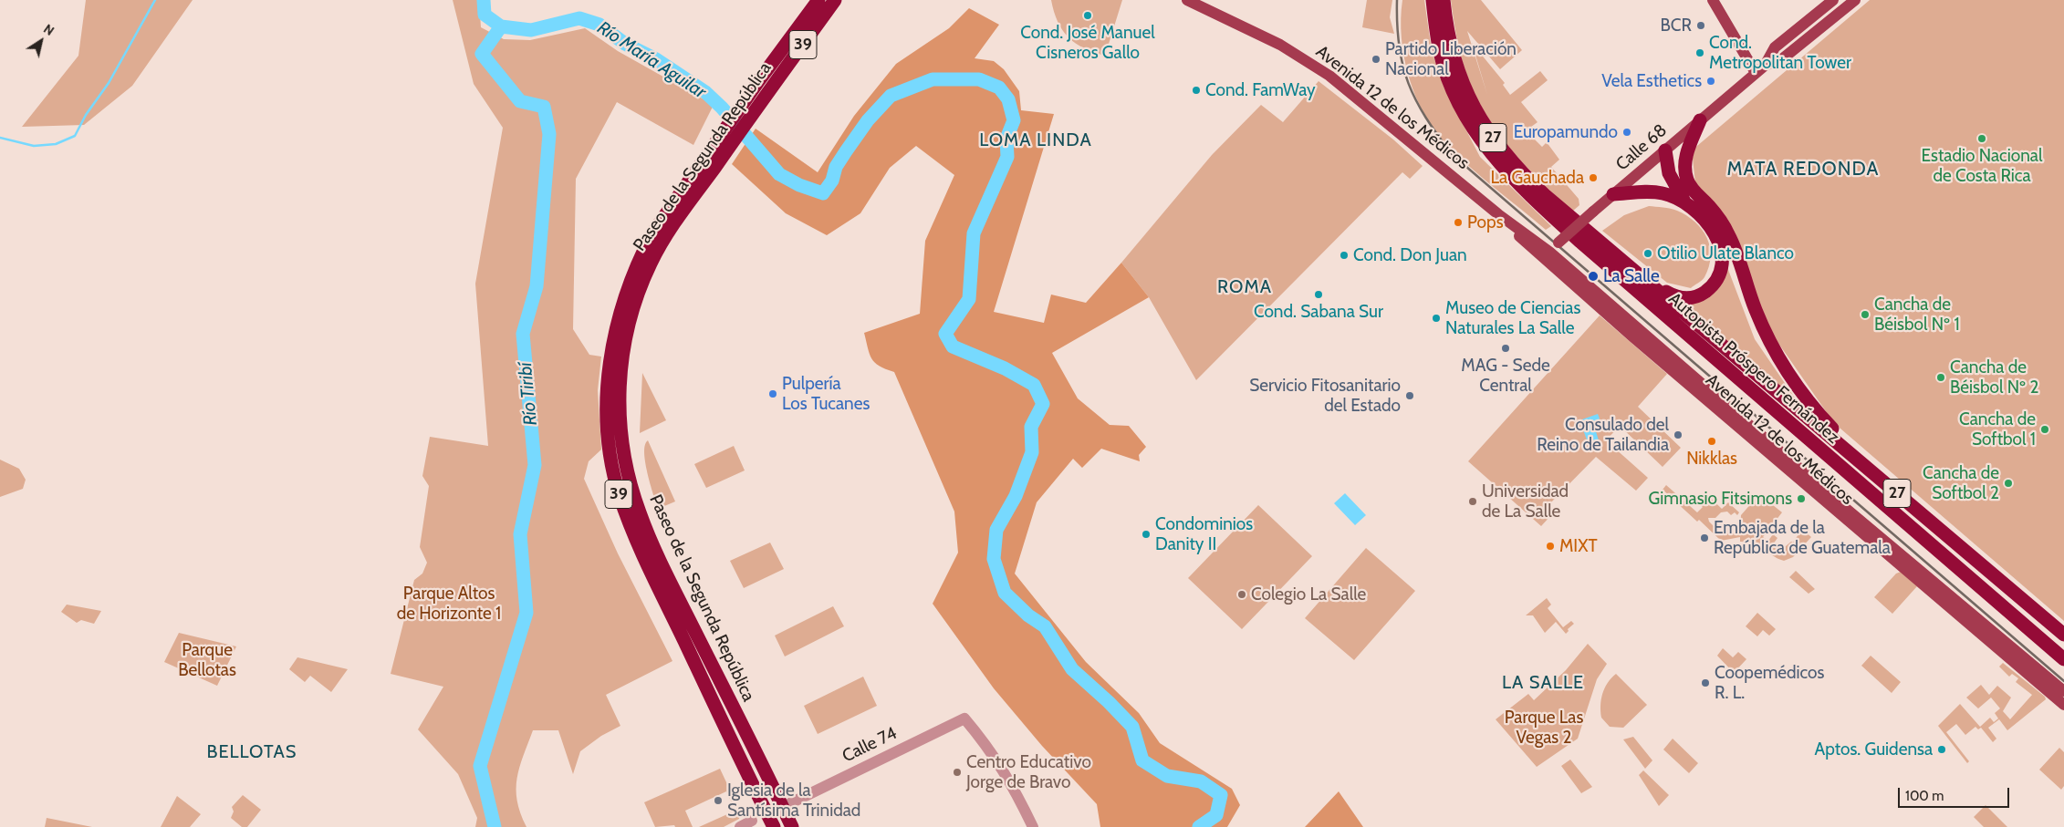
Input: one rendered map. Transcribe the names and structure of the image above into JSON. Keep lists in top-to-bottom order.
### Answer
{
  "streets": {
    "highway": [
      "39",
      "27",
      "Paseo de la Segunda República",
      "Autopista Próspero Fernández"
    ],
    "main road": ["Avenida 12 de los Médicos", "Calle 68"],
    "street": ["Calle 74"]
  },
  "crossings": [
    ["Avenida 12 de los Médicos", "Calle 68"]
  ],
  "districts": [
    "LOMA LINDA",
    "MATA REDONDA",
    "ROMA",
    "LA SALLE",
    "BELLOTAS"
  ],
  "water": ["Río María Aguilar", "Río Tiribí"],
  "parks": ["Parque Altos de Horizonte 1", "Parque Bellotas", "Parque Las Vegas 2"],
  "places": [
    "Cond. José Manuel Cisneros Gallo",
    "BCR",
    "Cond. Metropolitan Tower",
    "Partido Liberación Nacional",
    "Vela Esthetics",
    "Cond. FamWay",
    "Europamundo",
    "Estadio Nacional de Costa Rica",
    "La Gauchada",
    "Pops",
    "Otilio Ulate Blanco",
    "Cond. Don Juan",
    "La Salle",
    "Cond. Sabana Sur",
    "Cancha de Béisbol Nº 1",
    "Museo de Ciencias Naturales La Salle",
    "MAG - Sede Central",
    "Cancha de Béisbol Nº 2",
    "Pulpería Los Tucanes",
    "Servicio Fitosanitario del Estado",
    "Cancha de Softbol 1",
    "Consulado del Reino de Tailandia",
    "Nikklas",
    "Cancha de Softbol 2",
    "Gimnasio Fitsimons",
    "Universidad de La Salle",
    "Condominios Danity II",
    "Embajada de la República de Guatemala",
    "MIXT",
    "Colegio La Salle",
    "Coopemédicos R. L.",
    "Aptos. Guidensa",
    "Centro Educativo Jorge de Bravo",
    "Iglesia de la Santísima Trinidad"
  ],
  "scale_bar": "100 m",
  "north": "top right"
}
